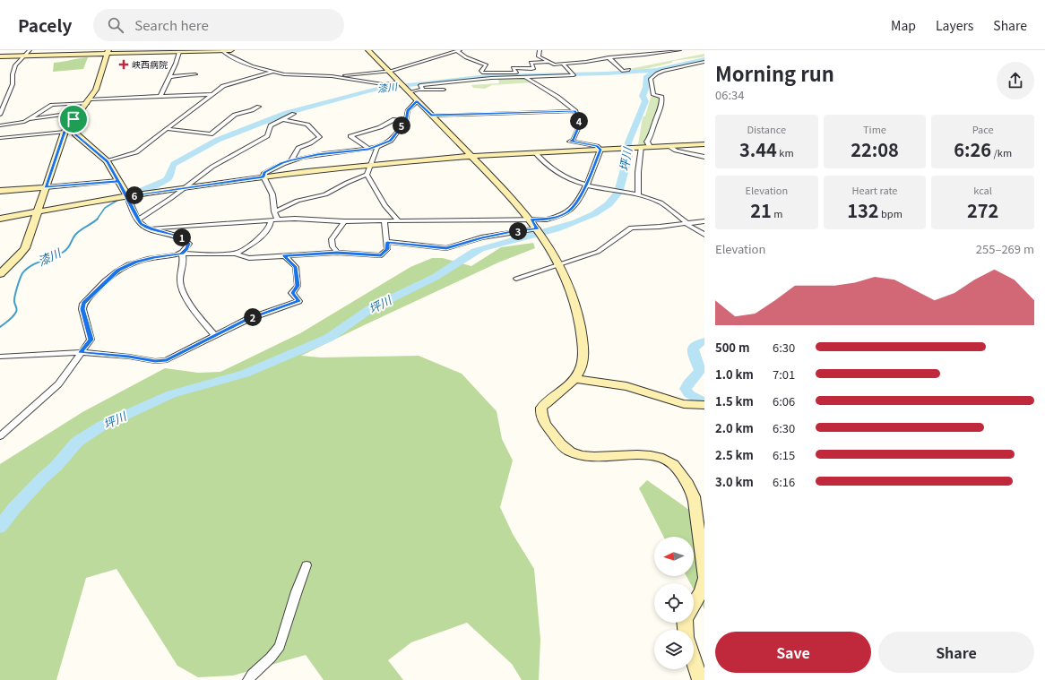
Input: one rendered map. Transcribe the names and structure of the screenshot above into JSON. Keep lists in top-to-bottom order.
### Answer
{
  "water": ["漆川", "坪川"],
  "places": {
    "health": ["峡西病院"]
  },
  "north": "left",
  "page": {
    "header": "Pacely",
    "search": "Search here",
    "nav": ["Map", "Layers", "Share"],
    "heading": ["Morning run", "06:34"],
    "stats": [
      ["Distance", "3.44 km"],
      ["Time", "22:08"],
      ["Pace", "6:26 /km"],
      ["Elevation", "21 m"],
      ["Heart rate", "132 bpm"],
      ["kcal", "272"]
    ],
    "pins": [
      "4",
      "5",
      "6",
      "3",
      "1",
      "2"
    ],
    "chart": ["Elevation", "255–269 m"],
    "list": [
      {
        "name": "500 m",
        "note": "6:30"
      },
      {
        "name": "1.0 km",
        "note": "7:01"
      },
      {
        "name": "1.5 km",
        "note": "6:06"
      },
      {
        "name": "2.0 km",
        "note": "6:30"
      },
      {
        "name": "2.5 km",
        "note": "6:15"
      },
      {
        "name": "3.0 km",
        "note": "6:16"
      }
    ],
    "buttons": ["Save", "Share"]
  }
}
